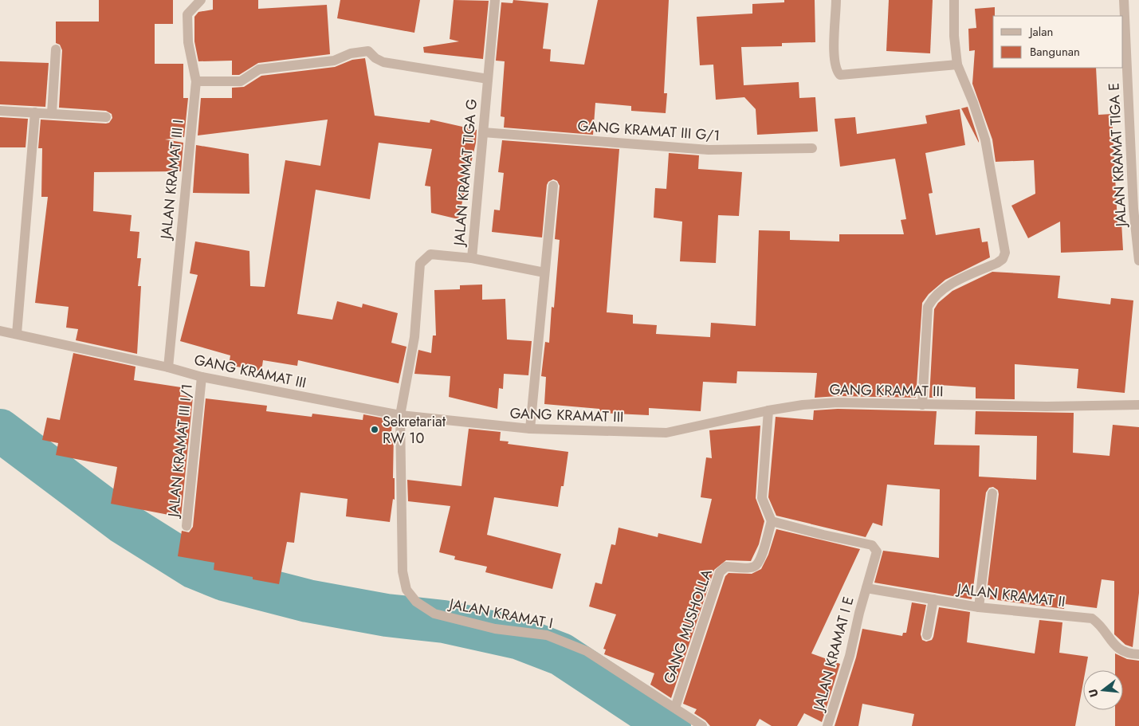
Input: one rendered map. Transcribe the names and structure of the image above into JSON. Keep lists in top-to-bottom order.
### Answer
{
  "streets": {
    "street": [
      "GANG KRAMAT III G/1",
      "JALAN KRAMAT TIGA E",
      "JALAN KRAMAT TIGA G",
      "JALAN KRAMAT III I",
      "GANG KRAMAT III",
      "JALAN KRAMAT III I/1",
      "JALAN KRAMAT II",
      "JALAN KRAMAT I",
      "GANG MUSHOLLA",
      "JALAN KRAMAT I E"
    ]
  },
  "crossings": [
    ["GANG KRAMAT III G/1", "JALAN KRAMAT TIGA G"],
    ["JALAN KRAMAT TIGA G", "GANG KRAMAT III"],
    ["JALAN KRAMAT TIGA G", "JALAN KRAMAT I"],
    ["JALAN KRAMAT III I", "GANG KRAMAT III"],
    ["GANG KRAMAT III", "JALAN KRAMAT III I/1"],
    ["GANG KRAMAT III", "JALAN KRAMAT I"],
    ["JALAN KRAMAT II", "JALAN KRAMAT I E"],
    ["JALAN KRAMAT I", "GANG MUSHOLLA"]
  ],
  "places": ["Sekretariat RW 10"],
  "legend": ["Jalan", "Bangunan"],
  "north": "left"
}
